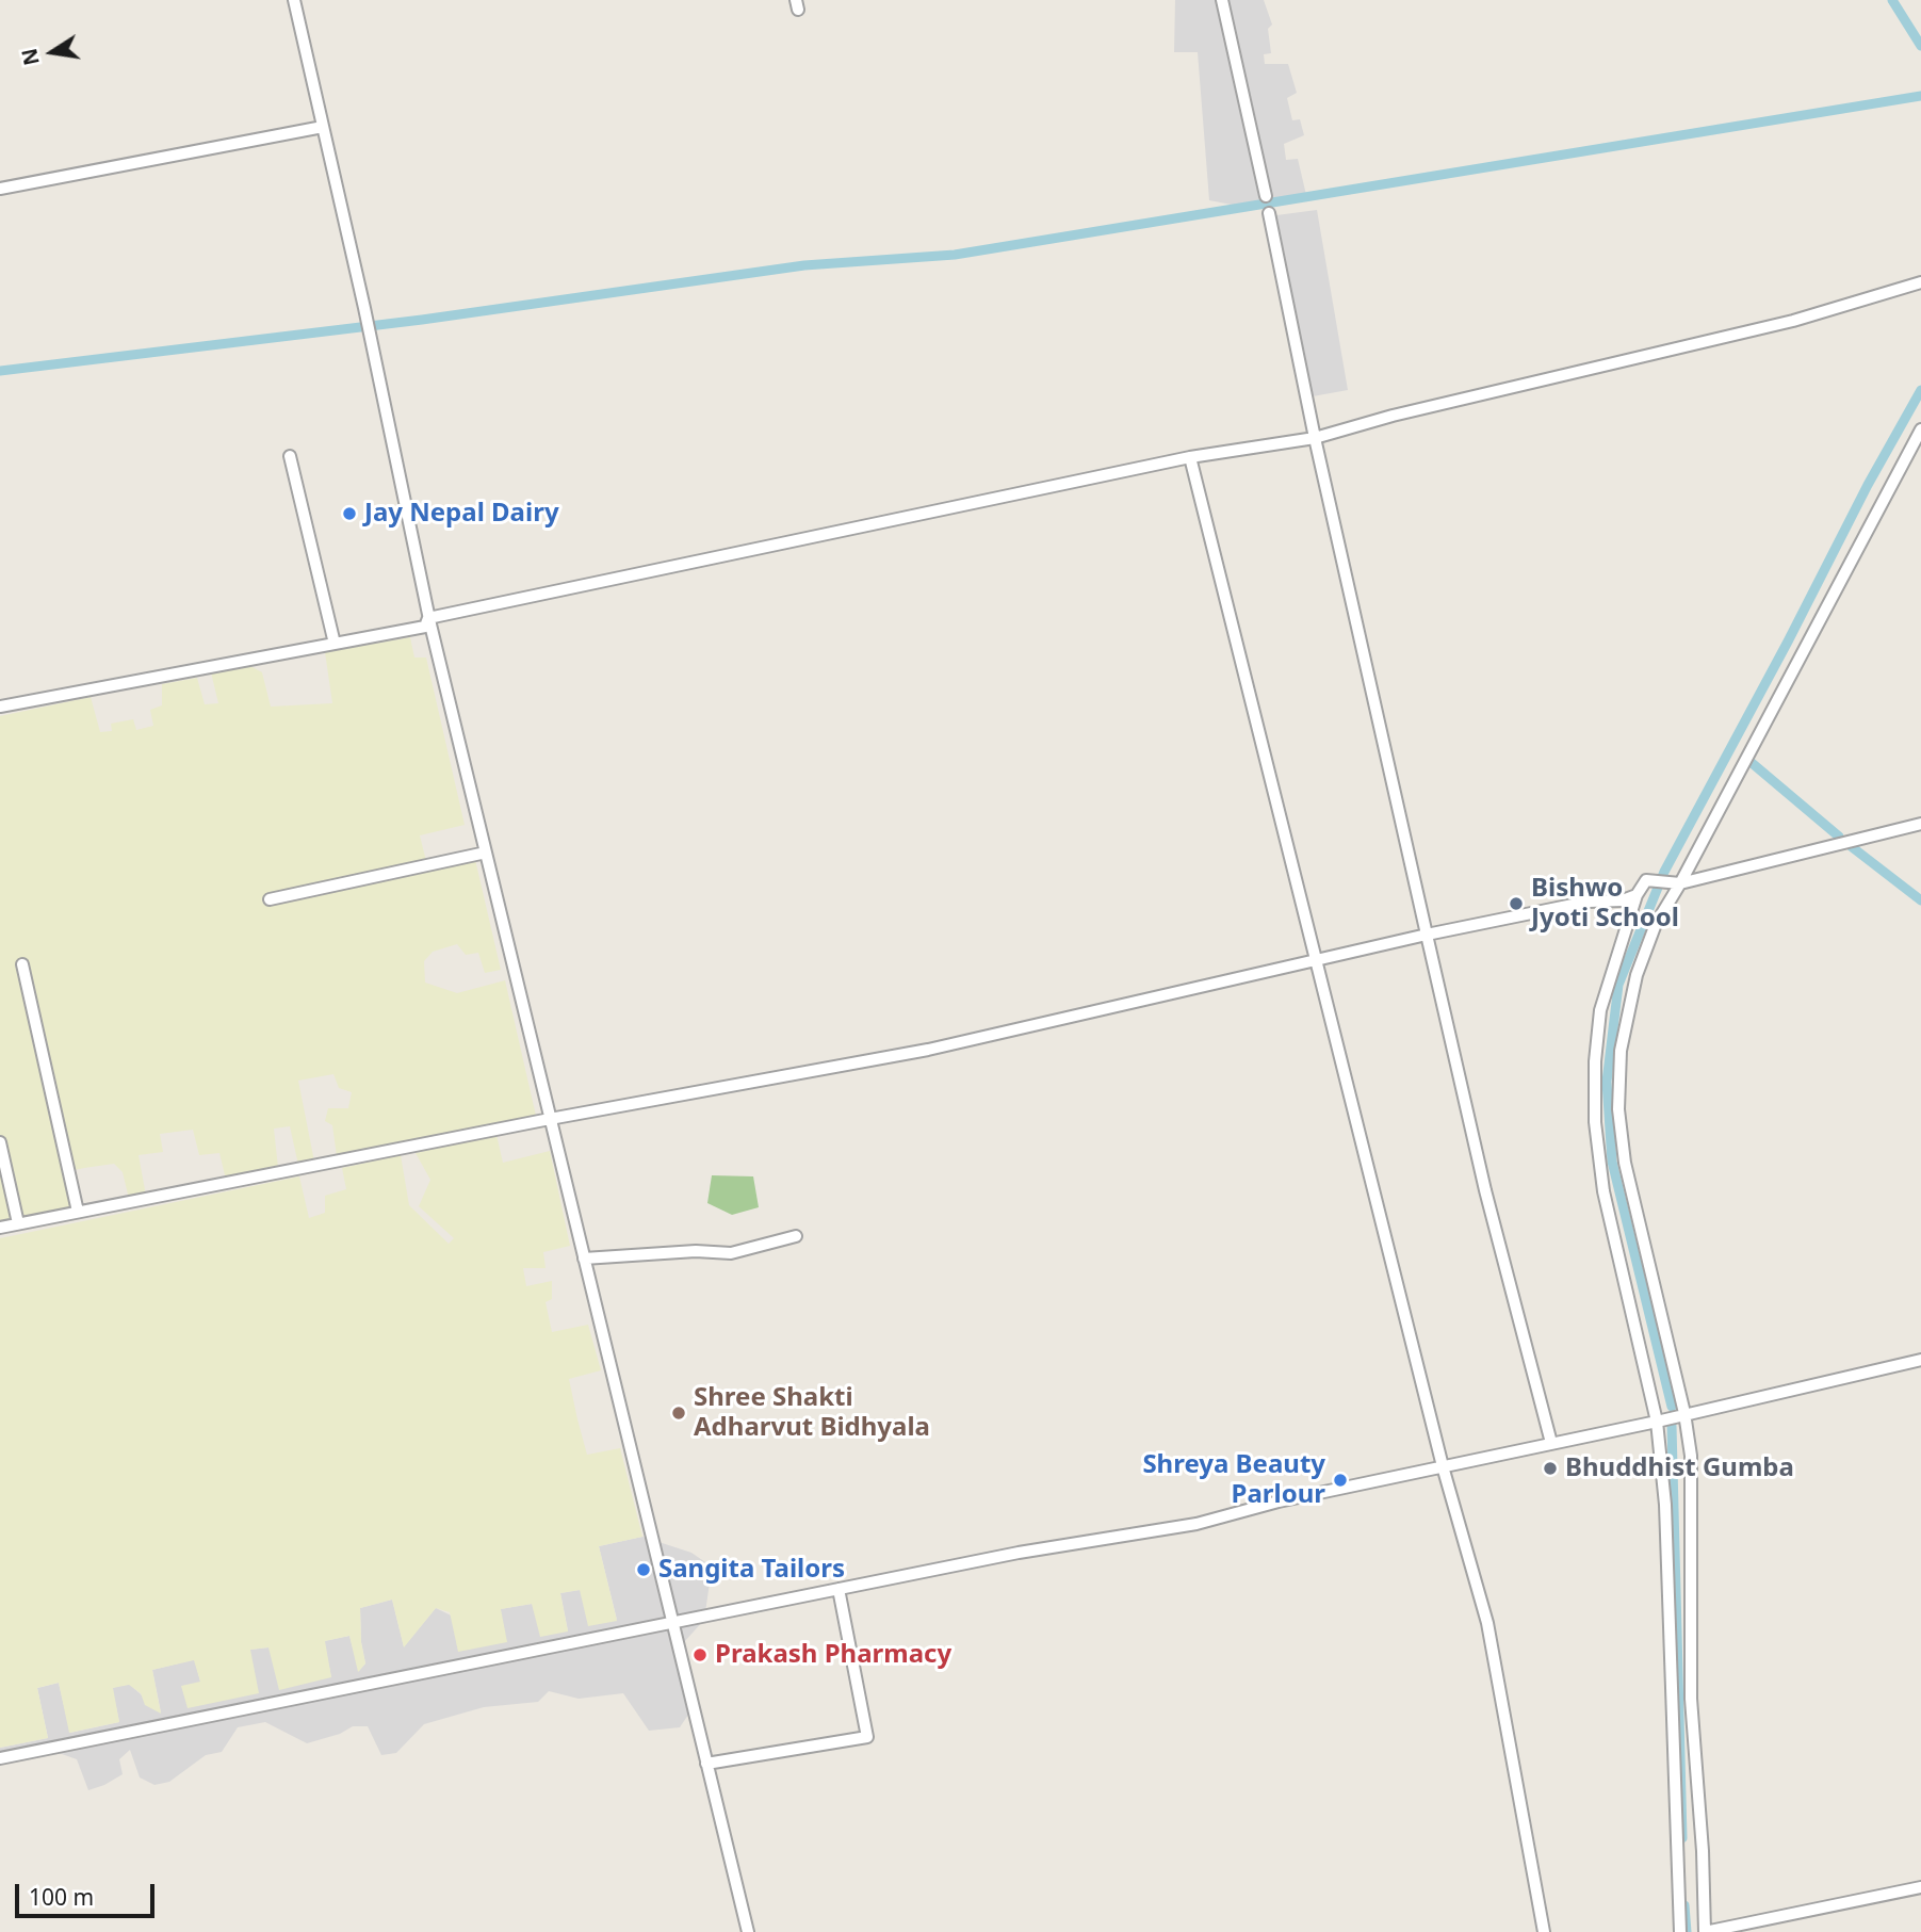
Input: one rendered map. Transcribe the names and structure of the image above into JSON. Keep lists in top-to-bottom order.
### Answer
{
  "places": [
    "Jay Nepal Dairy",
    "Bishwo Jyoti School",
    "Shree Shakti Adharvut Bidhyala",
    "Bhuddhist Gumba",
    "Shreya Beauty Parlour",
    "Sangita Tailors",
    "Prakash Pharmacy"
  ],
  "scale_bar": "100 m",
  "north": "left"
}
